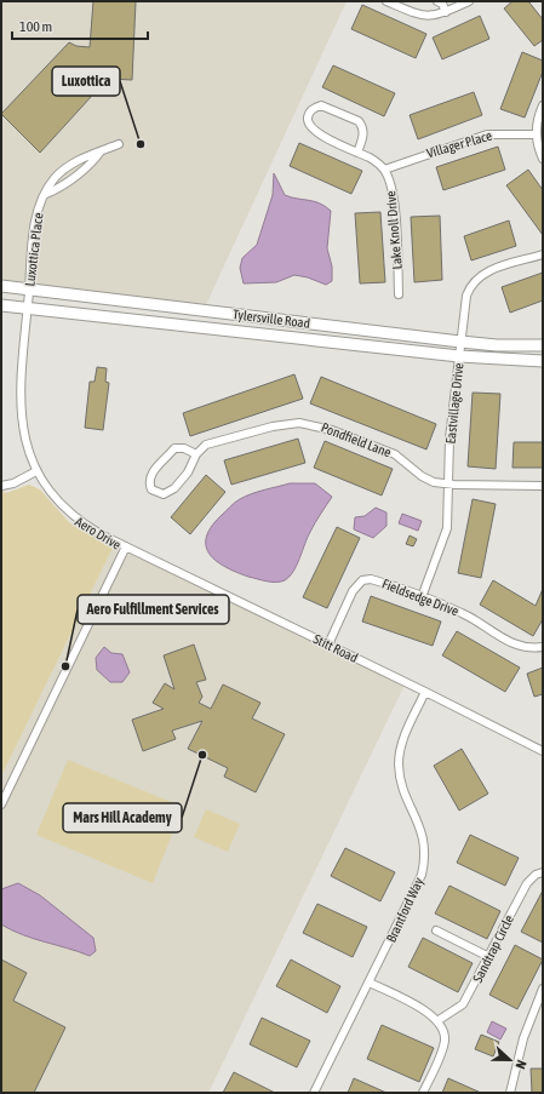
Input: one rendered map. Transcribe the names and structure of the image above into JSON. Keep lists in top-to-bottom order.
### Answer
{
  "streets": {
    "main road": ["Tylersville Road"],
    "street": [
      "Villager Place",
      "Lake Knoll Drive",
      "Luxottica Place",
      "Eastvillage Drive",
      "Pondfield Lane",
      "Aero Drive",
      "Fieldsedge Drive",
      "Stitt Road",
      "Brantford Way",
      "Sandtrap Circle"
    ]
  },
  "crossings": [
    ["Villager Place", "Lake Knoll Drive"],
    ["Luxottica Place", "Tylersville Road"],
    ["Luxottica Place", "Aero Drive"],
    ["Tylersville Road", "Eastvillage Drive"],
    ["Tylersville Road", "Aero Drive"],
    ["Eastvillage Drive", "Pondfield Lane"],
    ["Eastvillage Drive", "Fieldsedge Drive"],
    ["Aero Drive", "Stitt Road"],
    ["Fieldsedge Drive", "Stitt Road"],
    ["Stitt Road", "Brantford Way"]
  ],
  "places": ["Luxottica", "Aero Fulfillment Services", "Mars Hill Academy"],
  "scale_bar": "100 m",
  "north": "right"
}
